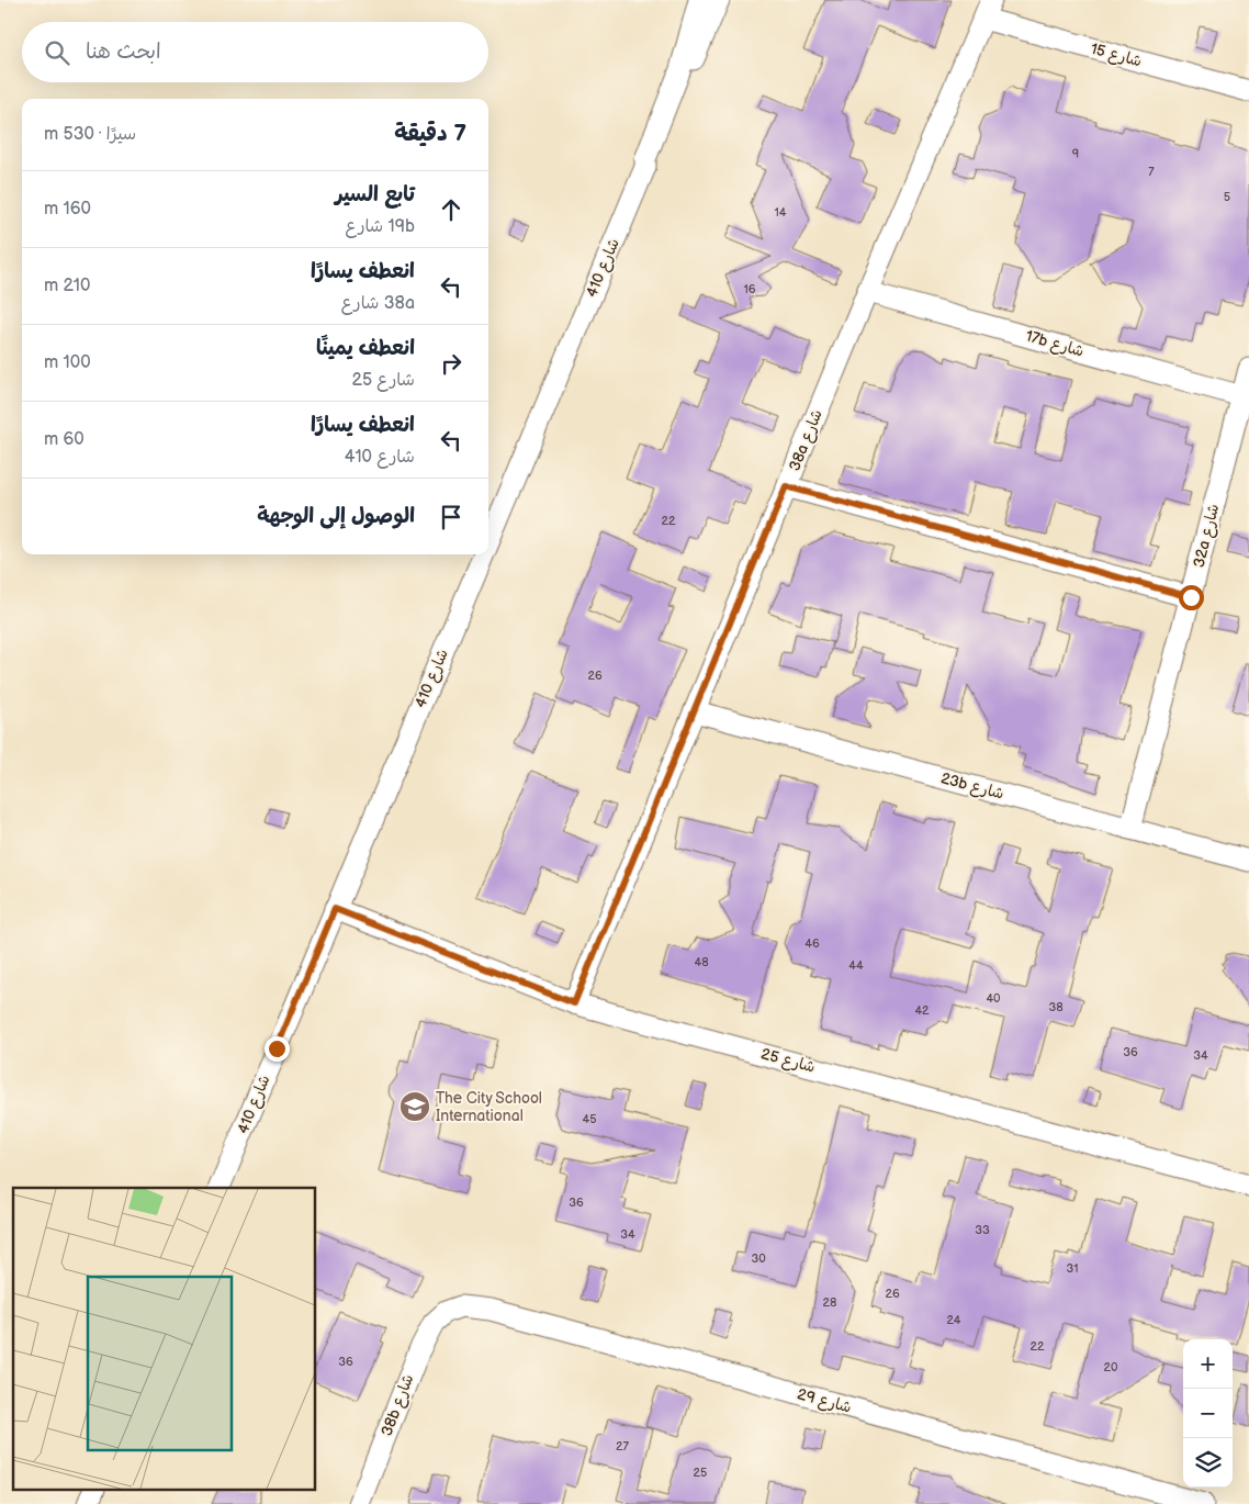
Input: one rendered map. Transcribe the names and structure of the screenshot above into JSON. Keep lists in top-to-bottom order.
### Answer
{
  "streets": {
    "street": [
      "شارع 15",
      "شارع 410",
      "17b شارع",
      "38a شارع",
      "32a شارع",
      "23b شارع",
      "شارع 25",
      "شارع 29",
      "38b شارع"
    ]
  },
  "crossings": [
    ["شارع 15", "38a شارع"],
    ["شارع 410", "شارع 25"],
    ["17b شارع", "38a شارع"],
    ["17b شارع", "32a شارع"],
    ["38a شارع", "23b شارع"],
    ["38a شارع", "شارع 25"],
    ["32a شارع", "23b شارع"],
    ["شارع 29", "38b شارع"]
  ],
  "places": {
    "school or university": ["The City School International"]
  },
  "house_numbers": [
    "9",
    "7",
    "5",
    "14",
    "16",
    "22",
    "26",
    "46",
    "48",
    "44",
    "40",
    "38",
    "42",
    "36",
    "34",
    "45",
    "36",
    "33",
    "34",
    "30",
    "31",
    "26",
    "28",
    "24",
    "22",
    "36",
    "20",
    "27",
    "25"
  ],
  "page": {
    "search": "ابحث هنا",
    "heading": ["7 دقيقة", "سيرًا · 530 m"],
    "list": [
      ["تابع السير", "19b شارع", "160 m"],
      ["انعطف يسارًا", "38a شارع", "210 m"],
      ["انعطف يمينًا", "شارع 25", "100 m"],
      ["انعطف يسارًا", "شارع 410", "60 m"],
      "الوصول إلى الوجهة"
    ],
    "map_buttons": ["+", "−"]
  }
}
